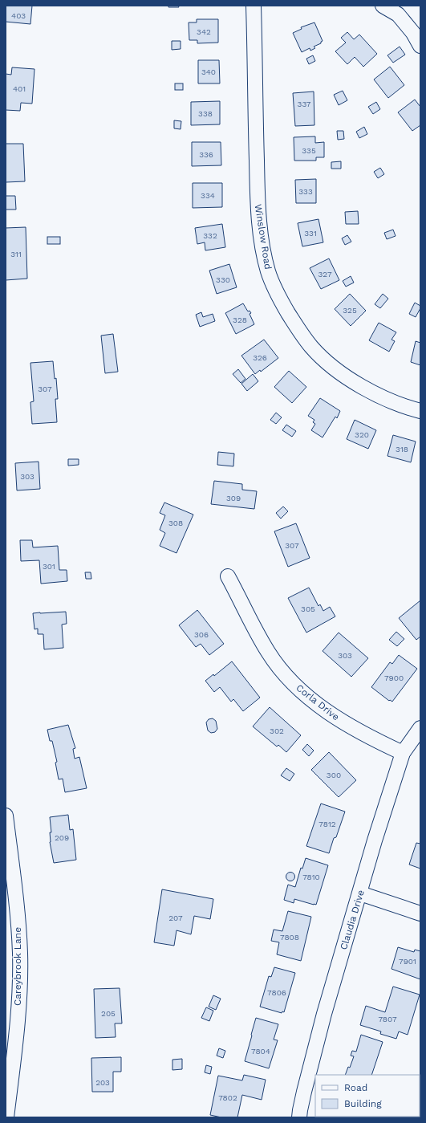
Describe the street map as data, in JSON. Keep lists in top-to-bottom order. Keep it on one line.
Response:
{"streets":{"street":["Winslow Road","Corla Drive","Claudia Drive","Careybrook Lane"]},"crossings":[["Corla Drive","Claudia Drive"]],"house_numbers":["403","342","340","401","337","338","335","336","333","334","331","332","311","327","330","325","328","326","307","320","318","303","309","308","307","301","305","306","303","7900","302","300","7812","209","7810","207","7808","7901","7806","205","7807","7804","203","7802"],"legend":["Road","Building"]}
